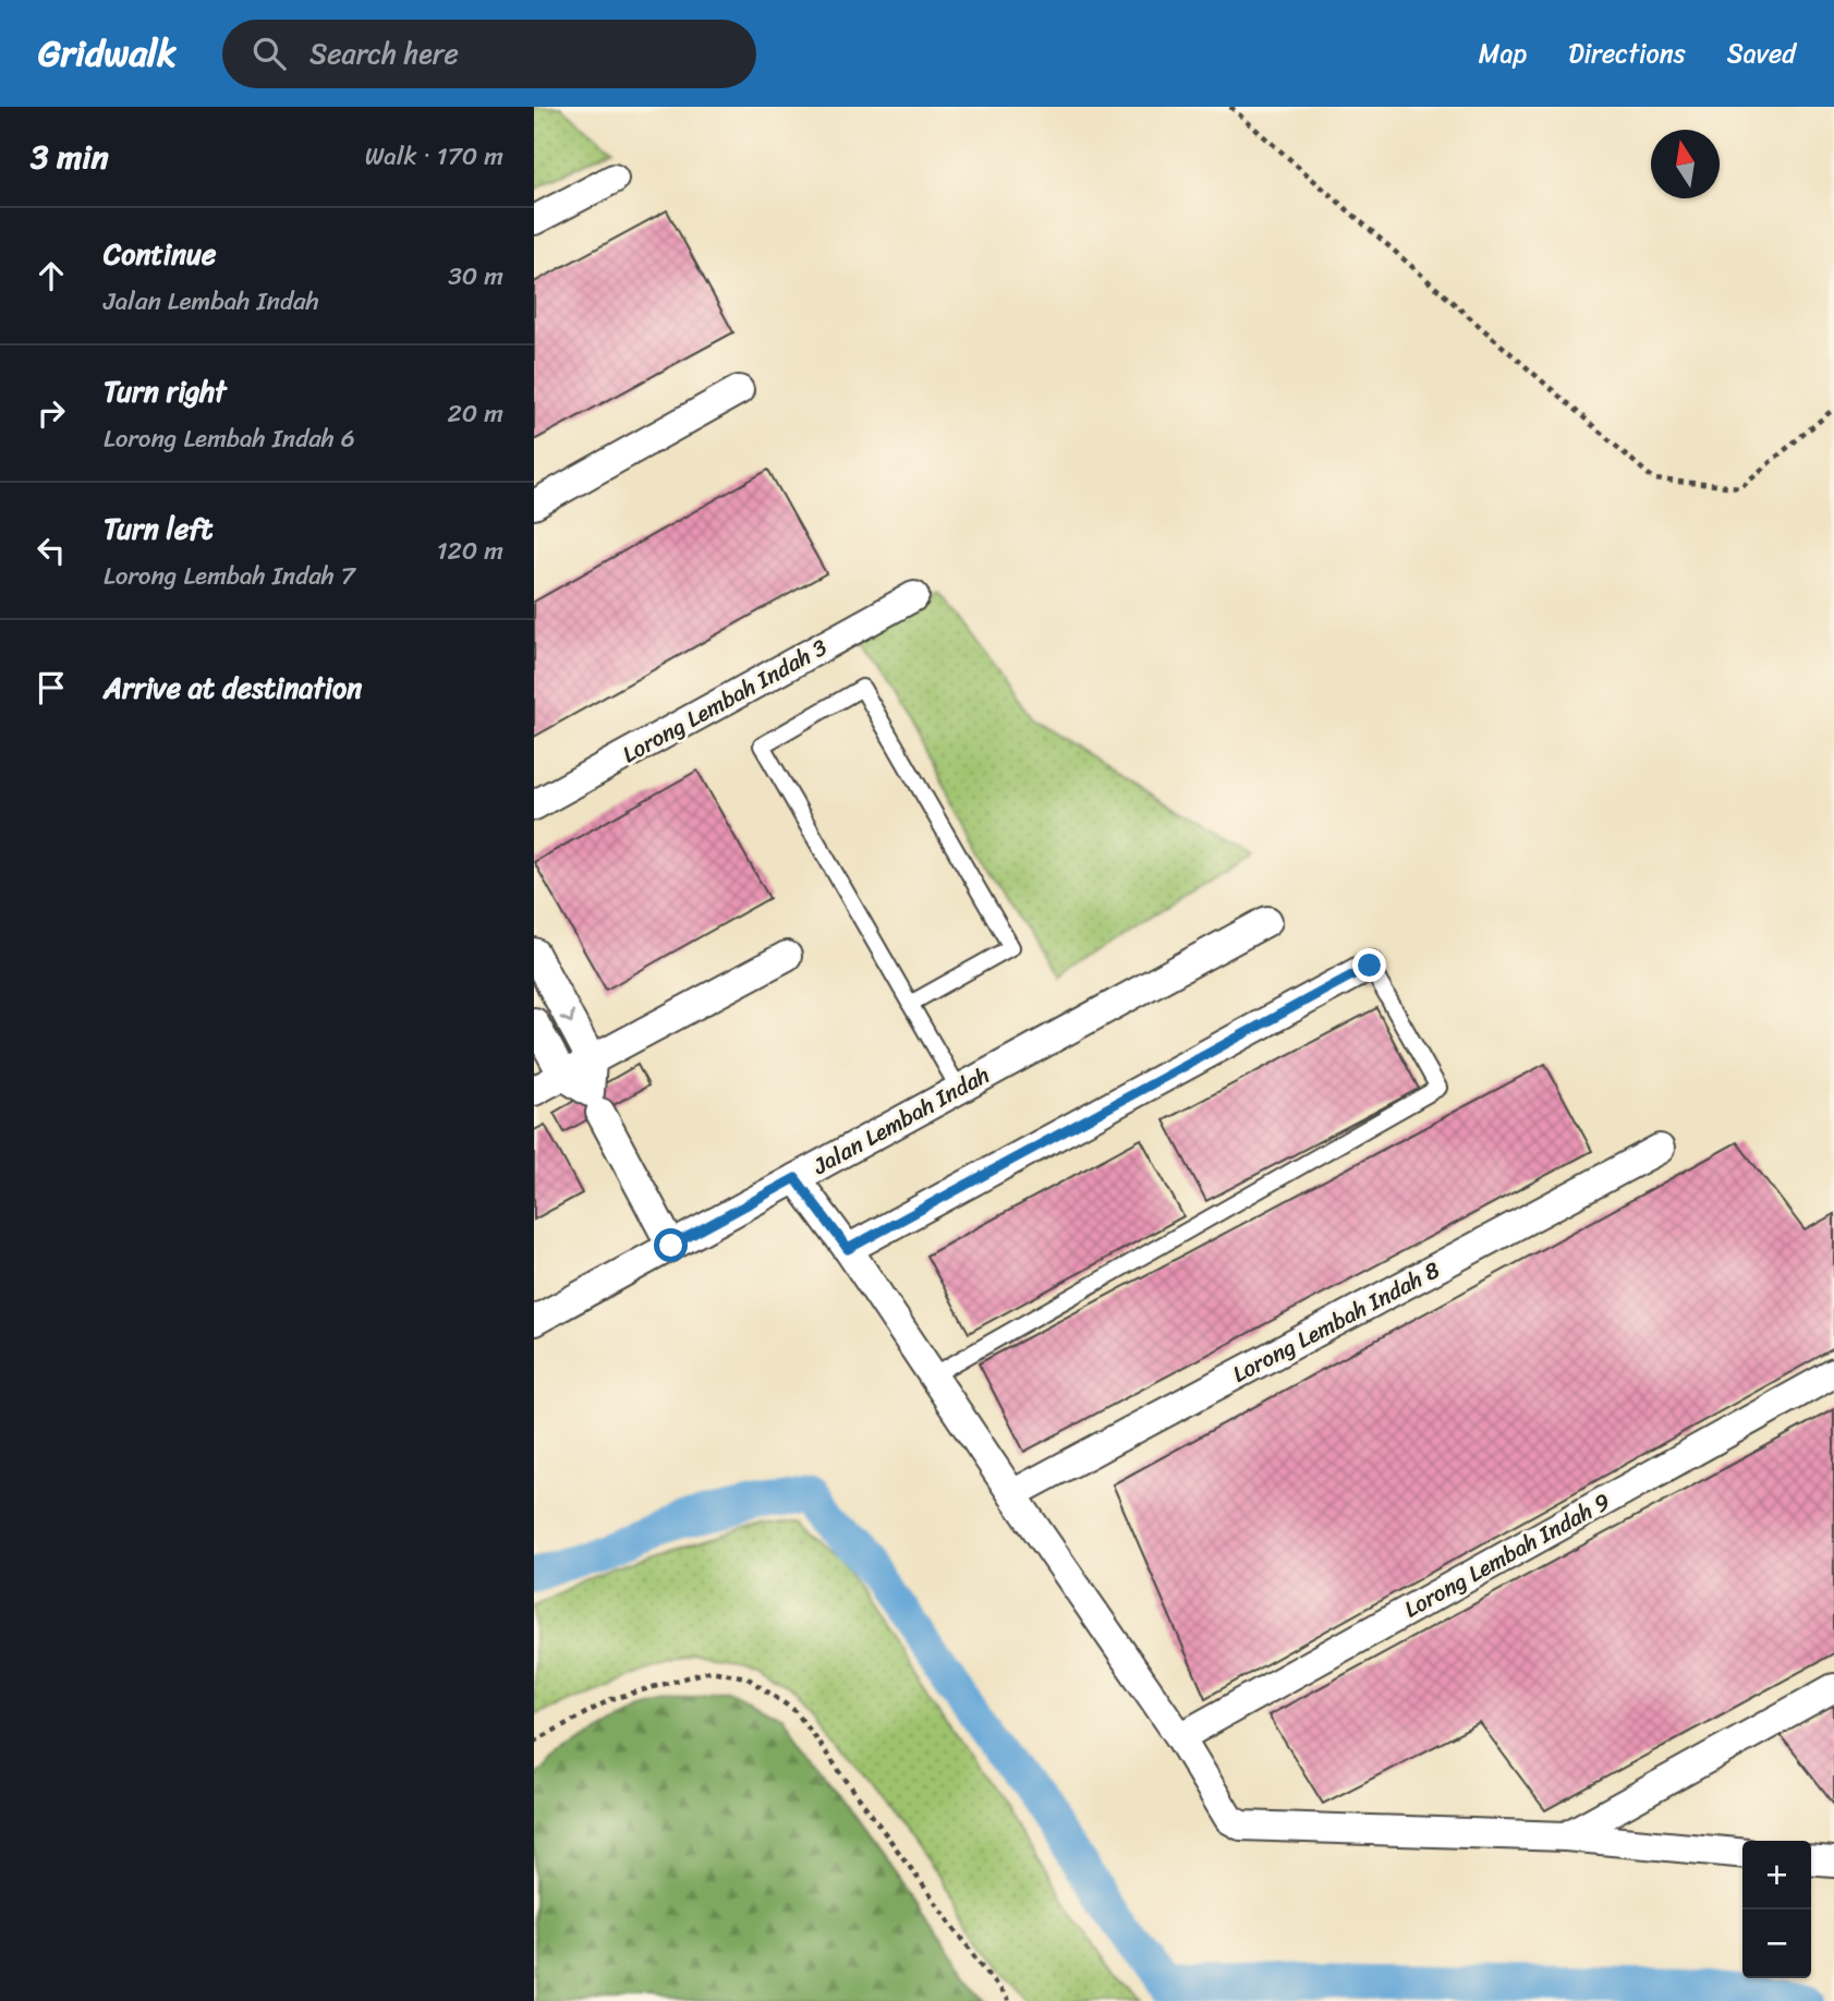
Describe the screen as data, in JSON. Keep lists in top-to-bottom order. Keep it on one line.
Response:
{"streets":{"street":["Lorong Lembah Indah 3","Jalan Lembah Indah","Lorong Lembah Indah 8","Lorong Lembah Indah 9"]},"north":"top","page":{"header":"Gridwalk","search":"Search here","nav":["Map","Directions","Saved"],"heading":["3 min","Walk · 170 m"],"list":[["Continue","Jalan Lembah Indah","30 m"],["Turn right","Lorong Lembah Indah 6","20 m"],["Turn left","Lorong Lembah Indah 7","120 m"],"Arrive at destination"],"map_buttons":["+","−"]}}
